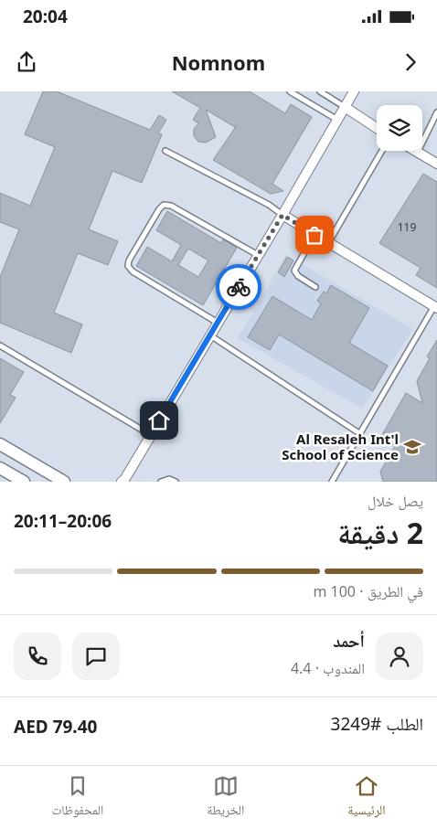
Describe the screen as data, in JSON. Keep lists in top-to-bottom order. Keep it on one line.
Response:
{"places":{"school or university":["Al Resaleh Int'l School of Science"]},"house_numbers":["119"],"page":{"status":"20:04","header":"Nomnom","heading":["2 دقيقة","يصل خلال","20:06–20:11"],"panel":["أحمد","المندوب · 4.4","الطلب #3249","AED 79.40"],"bar":"في الطريق · 100 m","tabs":["الرئيسية","الخريطة","المحفوظات"]}}
